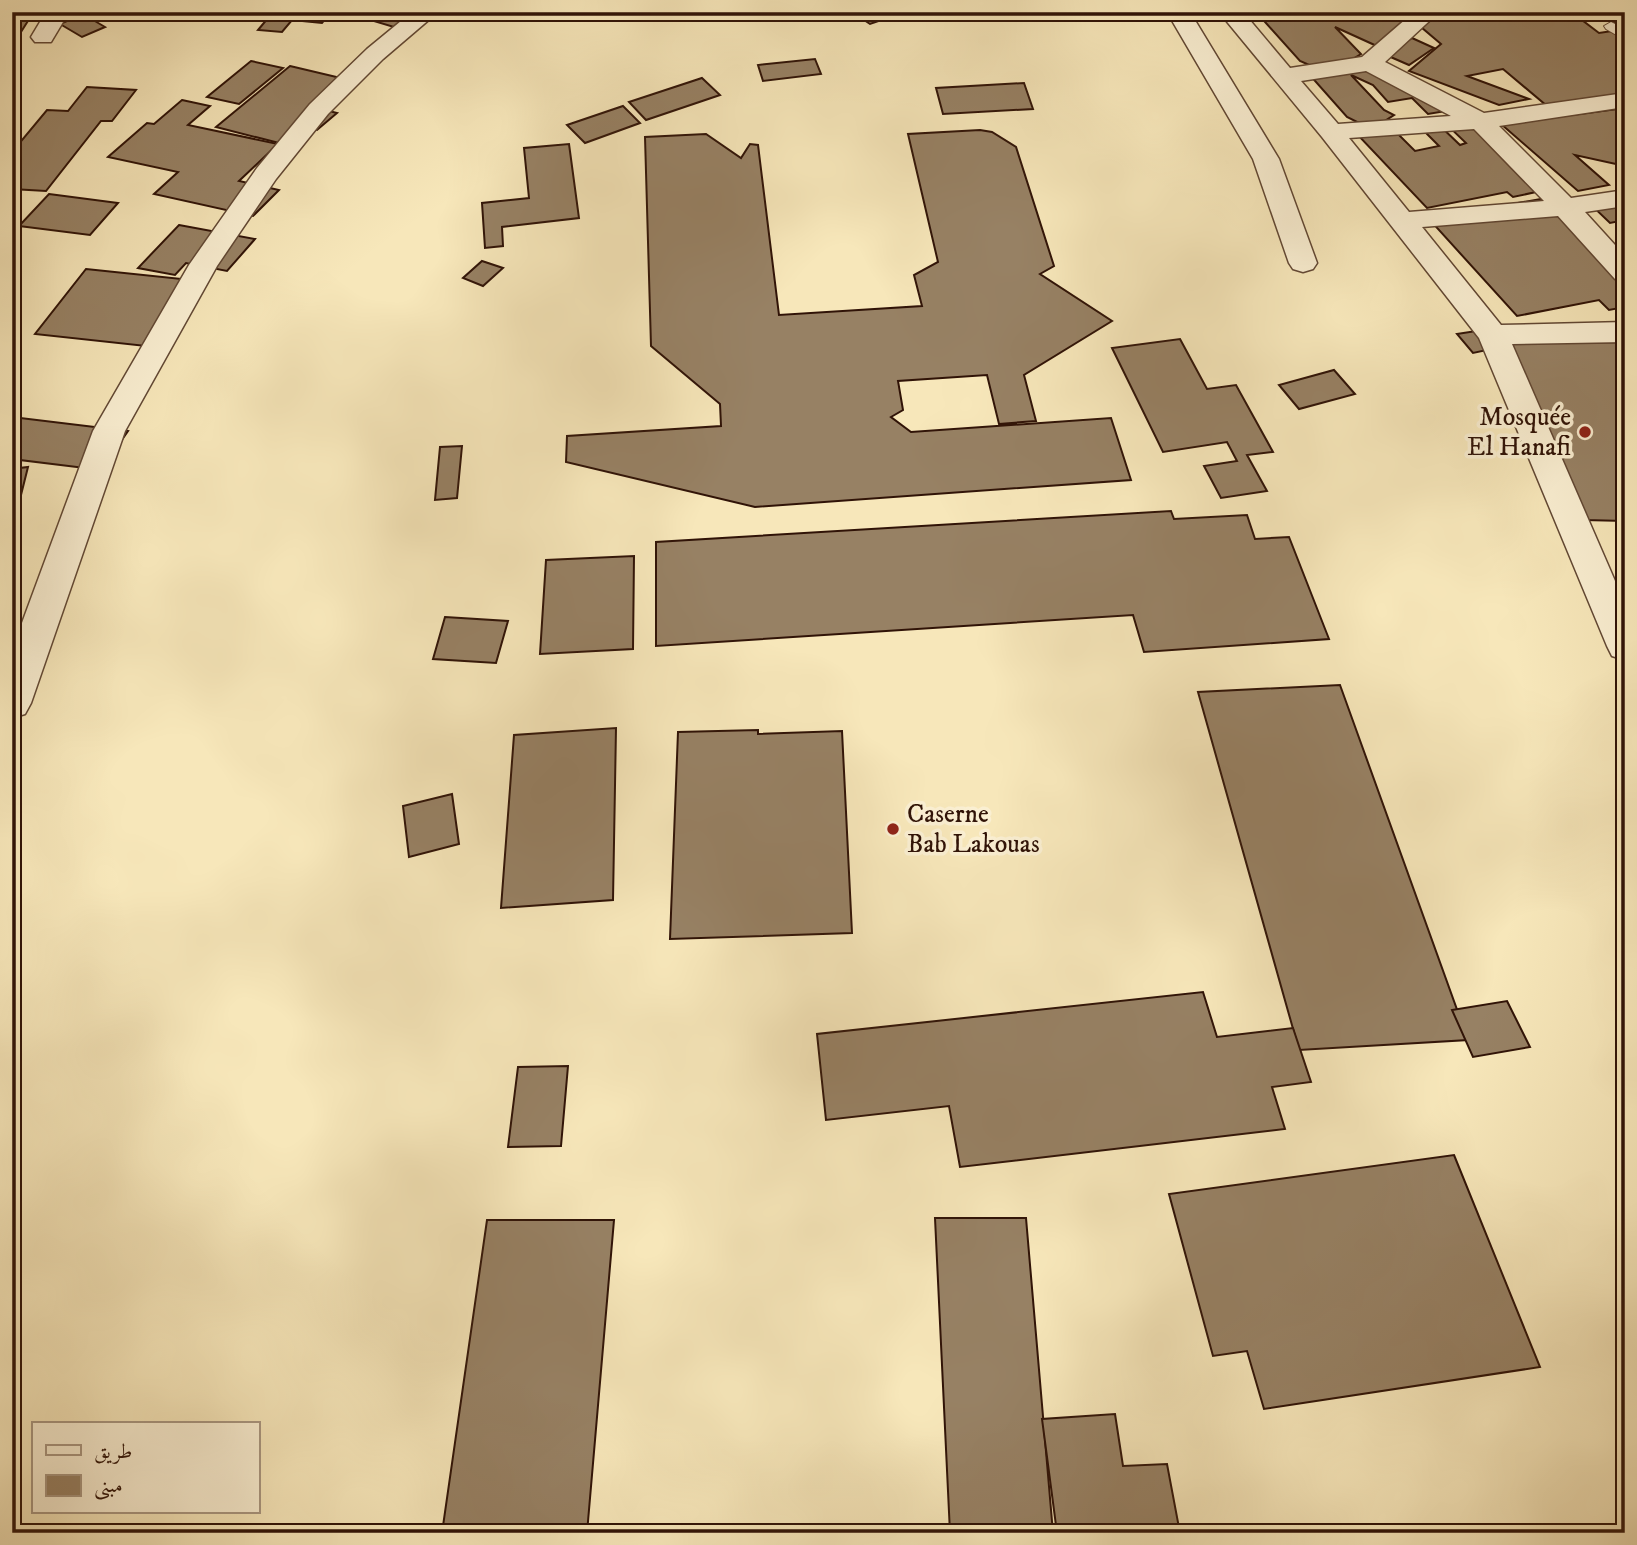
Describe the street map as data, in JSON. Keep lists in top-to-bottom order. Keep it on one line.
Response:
{"places":["Mosquée El Hanafi","Caserne Bab Lakouas"],"legend":["طريق","مبنى"]}
